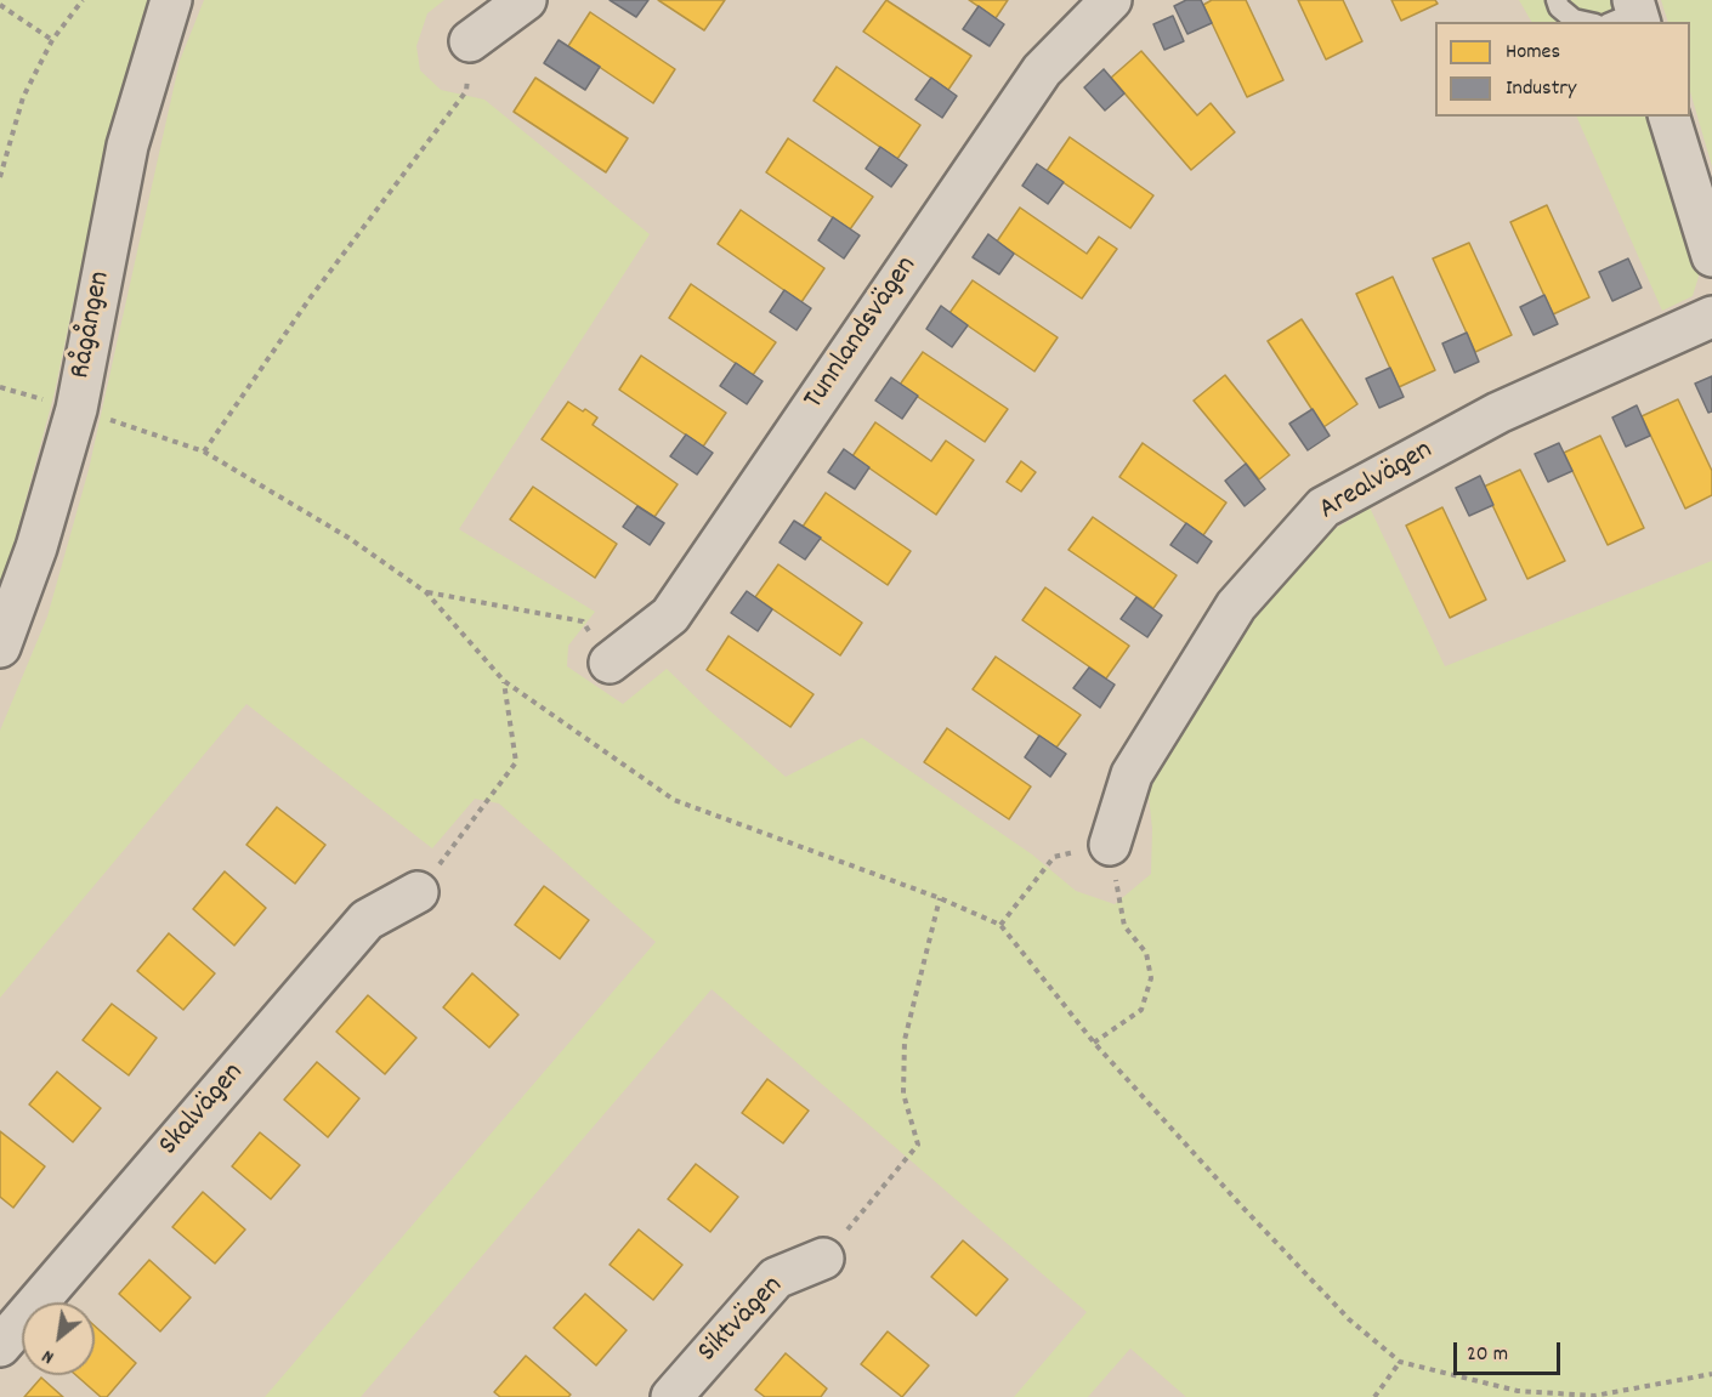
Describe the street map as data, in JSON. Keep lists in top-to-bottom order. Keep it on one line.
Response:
{"streets":{"street":["Rågången","Tunnlandsvägen","Arealvägen","Skalvägen","Siktvägen"]},"legend":["Homes","Industry"],"scale_bar":"20 m","north":"bottom left"}
